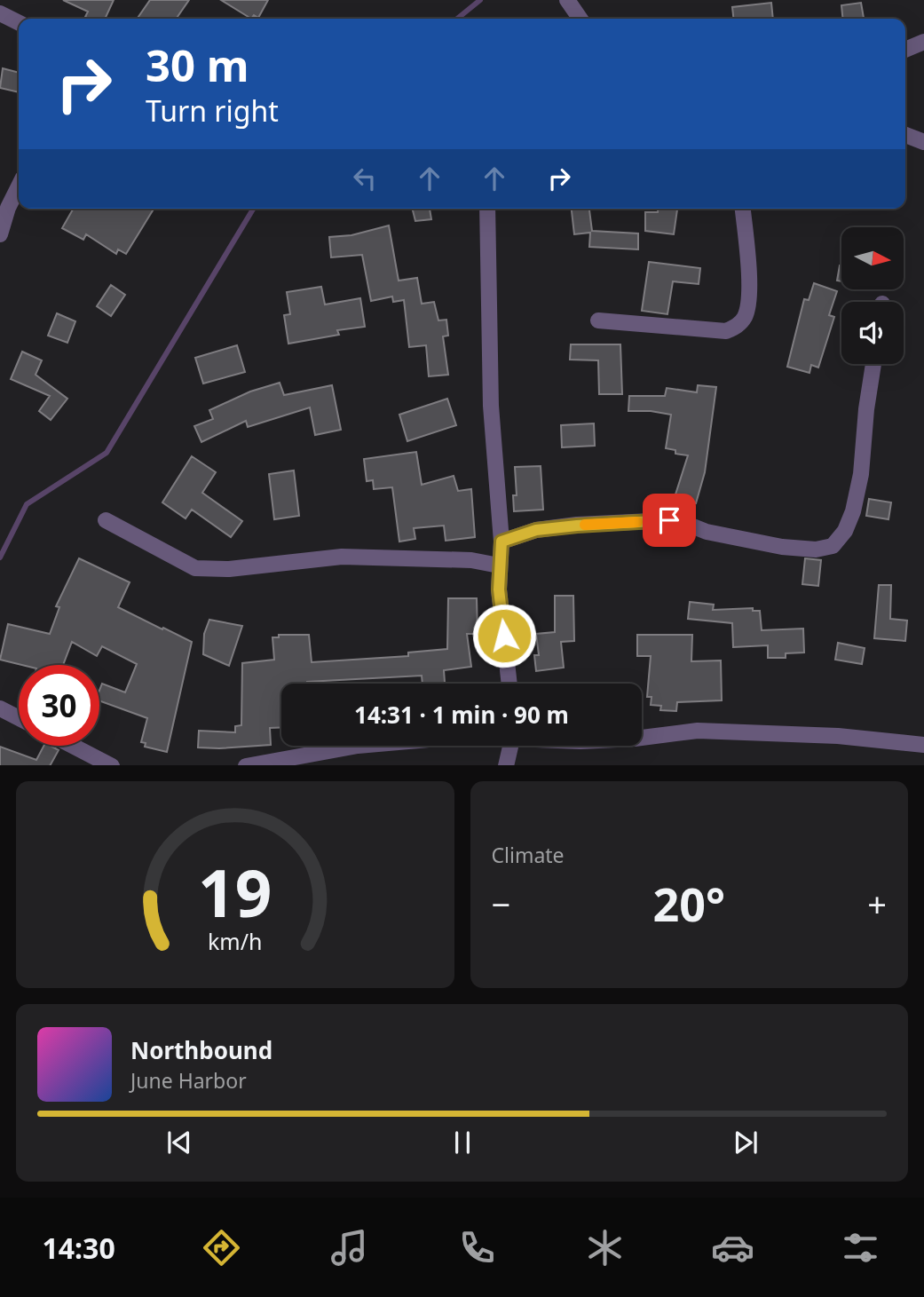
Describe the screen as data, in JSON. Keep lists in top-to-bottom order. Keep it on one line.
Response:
{"north":"right","page":{"turn":["30 m","Turn right"],"limit":"30","trip":"14:31 · 1 min · 90 m","tile":"Climate","heat":["−","20°","+"],"song":["Northbound","June Harbor"],"tabs":"14:30","gauge":["19","km/h"]}}
